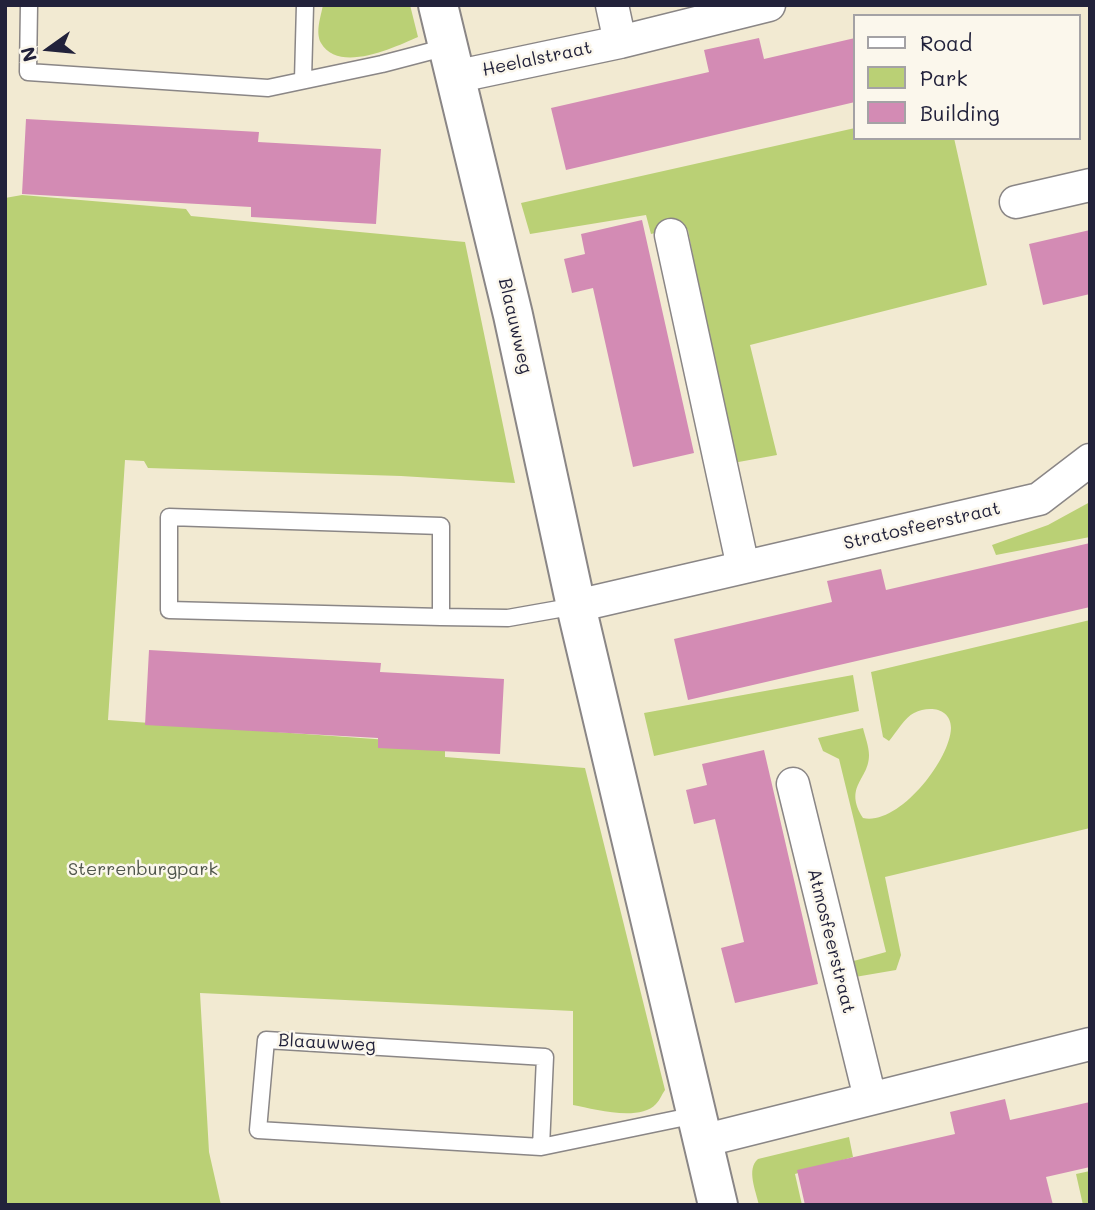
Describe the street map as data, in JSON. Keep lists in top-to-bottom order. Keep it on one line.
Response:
{"streets":{"street":["Heelalstraat","Blaauwweg","Stratosfeerstraat","Atmosfeerstraat"]},"crossings":[["Heelalstraat","Blaauwweg"],["Blaauwweg","Stratosfeerstraat"]],"parks":["Sterrenburgpark"],"legend":["Road","Park","Building"],"north":"left"}
